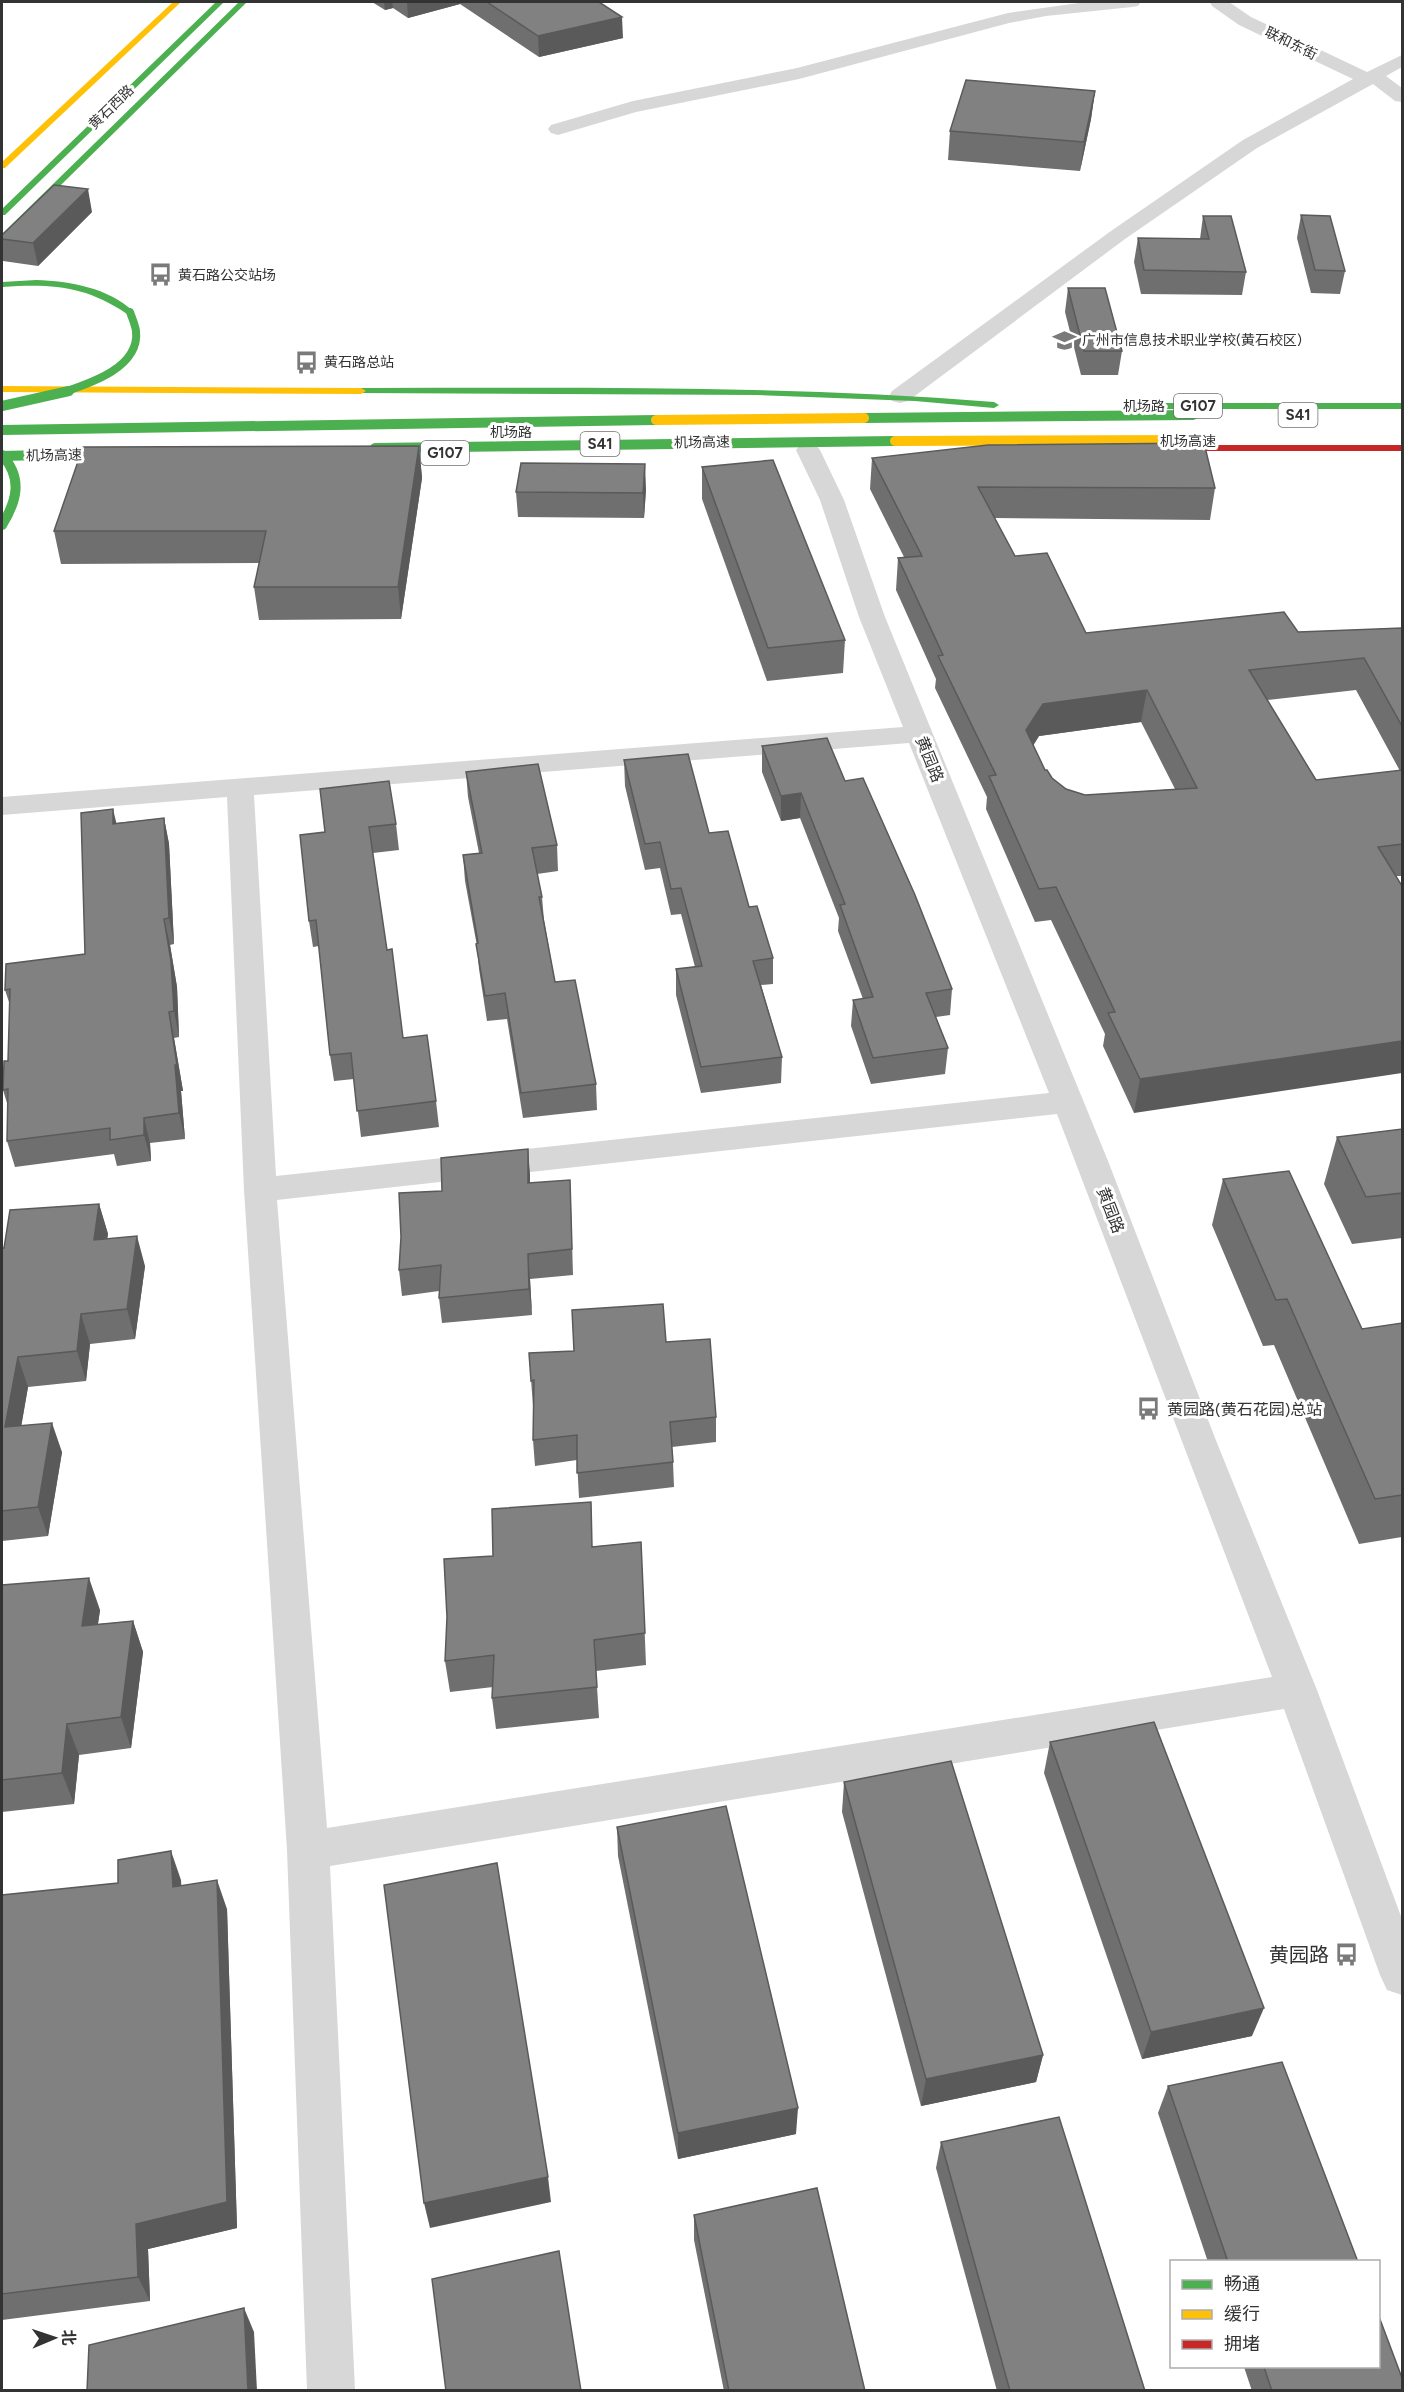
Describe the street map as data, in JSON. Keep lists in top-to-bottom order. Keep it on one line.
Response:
{"streets":{"main road":["黄石西路","机场路","G107","S41","机场高速"],"street":["联和东街","黄园路"]},"crossings":[["机场路","机场高速"],["机场路","黄园路"]],"places":{"bus stop":["黄石路公交站场","黄石路总站","黄园路(黄石花园)总站","黄园路"],"school or university":["广州市信息技术职业学校(黄石校区)"]},"legend":["畅通","缓行","拥堵"],"north":"right"}
